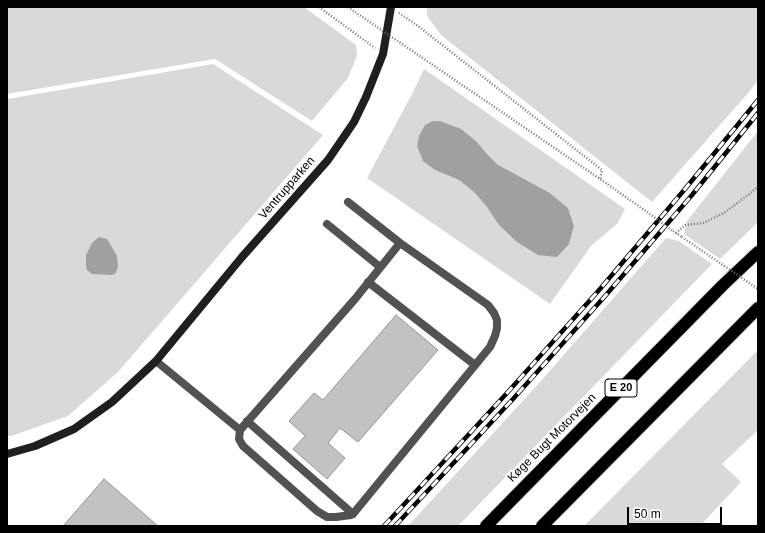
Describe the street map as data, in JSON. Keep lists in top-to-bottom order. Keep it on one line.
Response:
{"streets":{"highway":["E 20","Køge Bugt Motorvejen"],"street":["Ventrupparken"]},"scale_bar":"50 m"}
